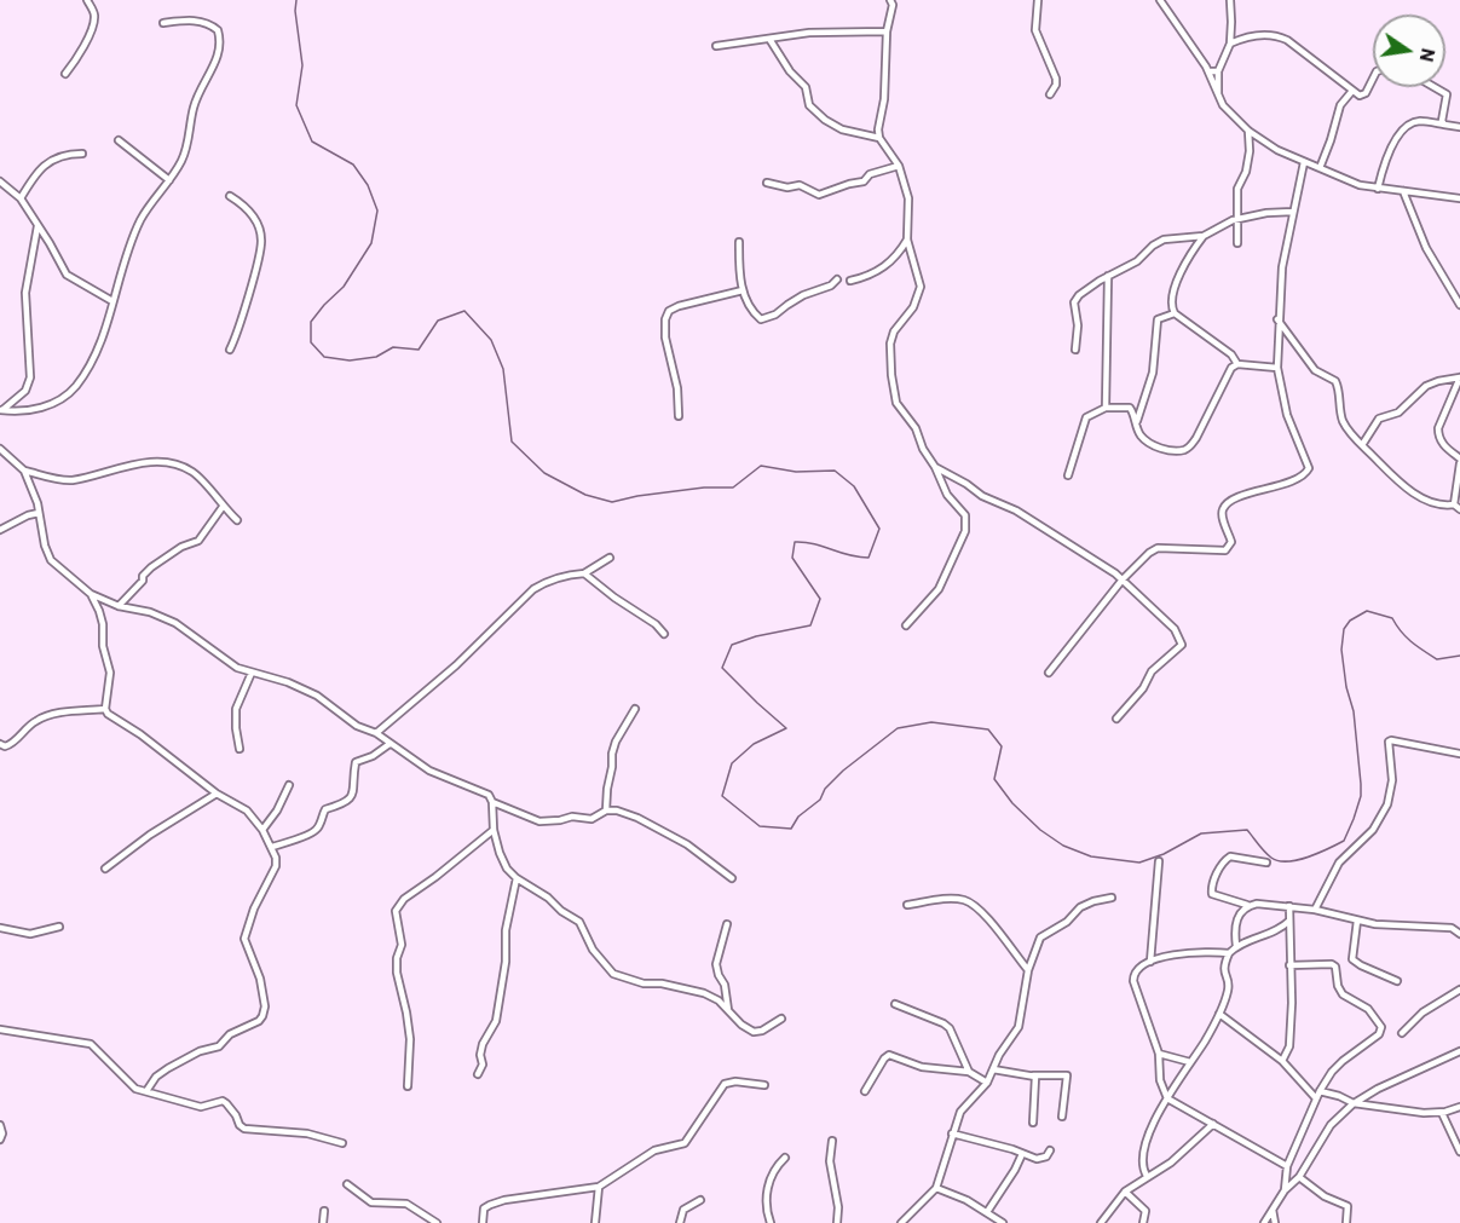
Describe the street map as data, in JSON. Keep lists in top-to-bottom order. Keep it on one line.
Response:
{"north":"right"}
